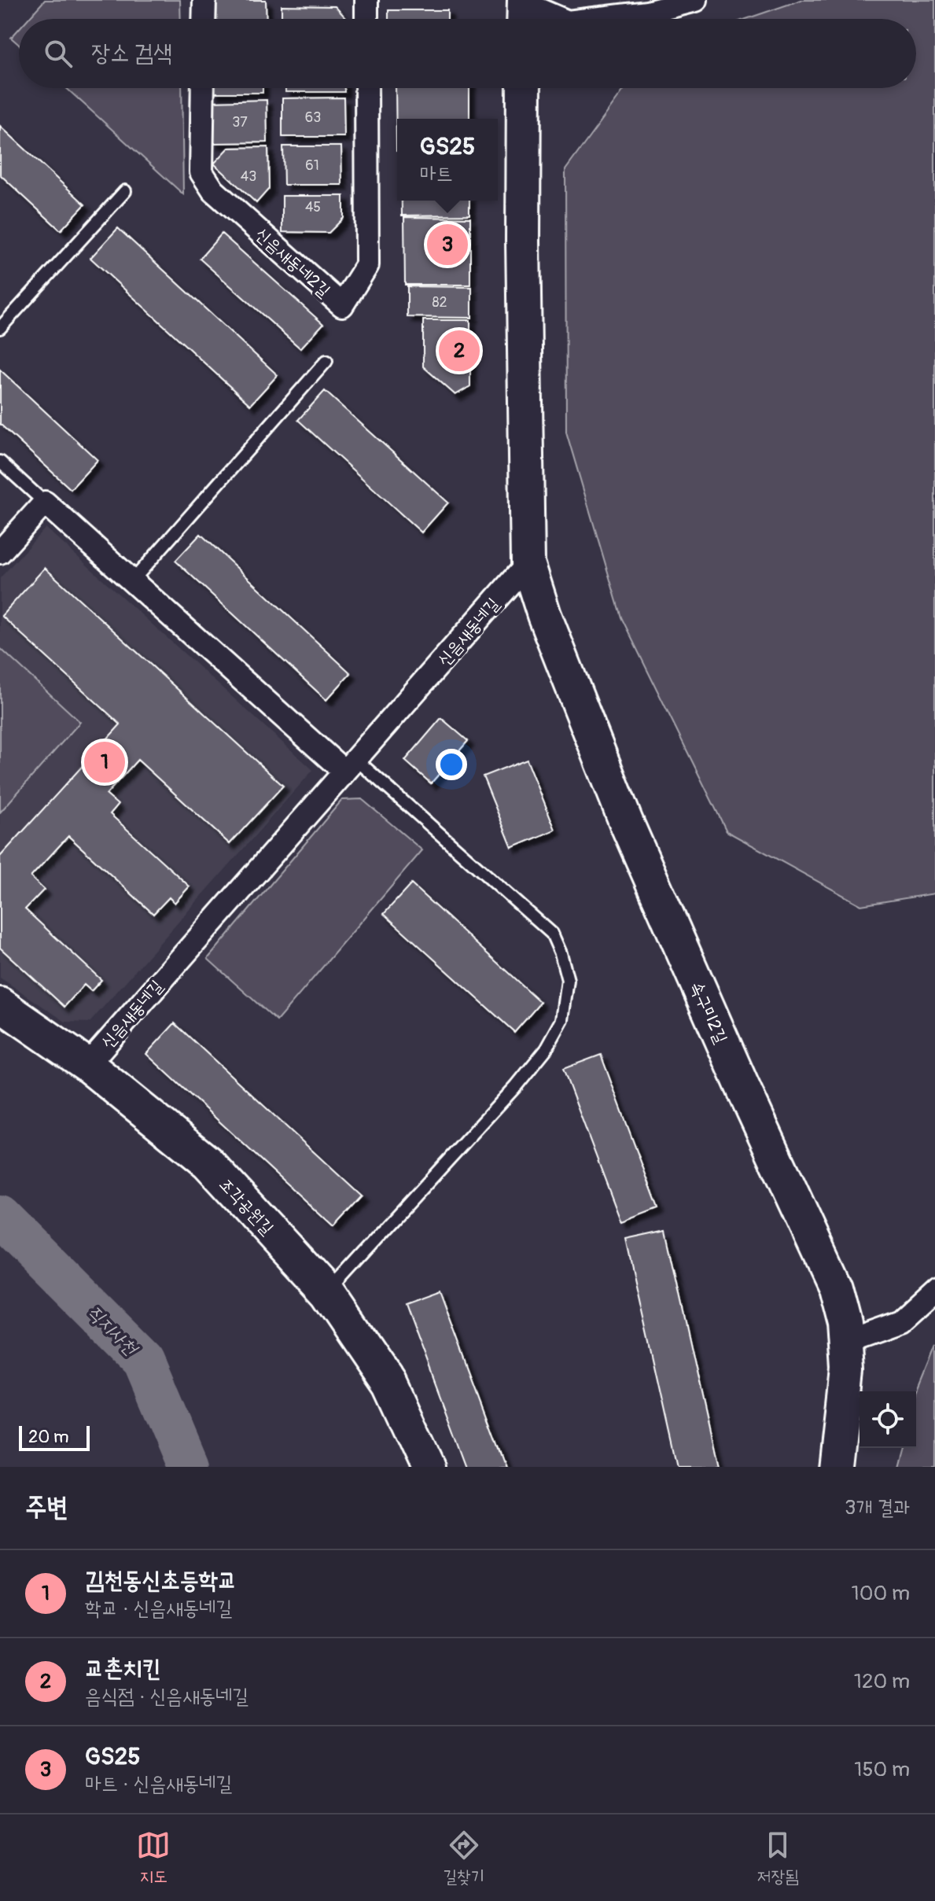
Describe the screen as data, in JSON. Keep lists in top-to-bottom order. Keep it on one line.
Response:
{"streets":{"street":["신음새동네2길","신음새동네길","속구미2길","조각공원길"]},"crossings":[["신음새동네길","속구미2길"],["신음새동네길","조각공원길"]],"water":["직지사천"],"house_numbers":["63","37","61","43","45","82"],"scale_bar":"20 m","page":{"search":"장소 검색","popup":["GS25","마트"],"pins":["3","2","1"],"scale":"20 m","heading":["주변","3개 결과"],"list":[{"mark":"1","name":"김천동신초등학교","note":"학교 · 신음새동네길","value":"100 m"},{"mark":"2","name":"교촌치킨","note":"음식점 · 신음새동네길","value":"120 m"},{"mark":"3","name":"GS25","note":"마트 · 신음새동네길","value":"150 m"}],"nav":["지도","길찾기","저장됨"]}}
